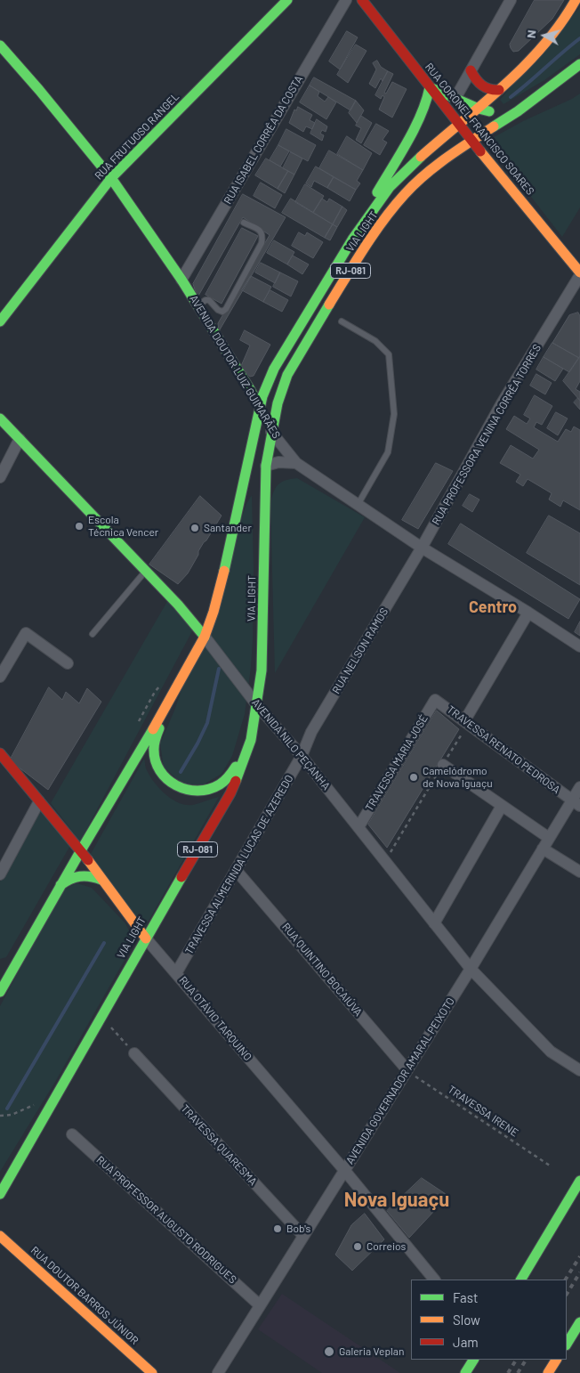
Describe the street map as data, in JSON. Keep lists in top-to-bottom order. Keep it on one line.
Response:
{"streets":{"main road":["RUA CORONEL FRANCISCO SOARES","RUA FRUTUOSO RANGEL","VIA LIGHT","RJ-081","AVENIDA DOUTOR LUIZ GUIMARÃES","AVENIDA NILO PEÇANHA","RUA OTÁVIO TARQUINO","RUA DOUTOR BARROS JÚNIOR"],"street":["RUA ISABEL CORRÊA DA COSTA","RUA PROFESSORA VENINA CORRÊA TORRES","RUA NELSON RAMOS","TRAVESSA RENATO PEDROSA","TRAVESSA MARIA JOSÉ","TRAVESSA ALMERINDA LUCAS DE AZEREDO","RUA QUINTINO BOCAIÚVA","AVENIDA GOVERNADOR AMARAL PEIXOTO","TRAVESSA QUARESMA","RUA PROFESSOR AUGUSTO RODRIGUES"],"path":["TRAVESSA IRENE"]},"crossings":[["RUA CORONEL FRANCISCO SOARES","VIA LIGHT"],["RUA CORONEL FRANCISCO SOARES","RUA PROFESSORA VENINA CORRÊA TORRES"],["RUA FRUTUOSO RANGEL","AVENIDA DOUTOR LUIZ GUIMARÃES"],["RUA ISABEL CORRÊA DA COSTA","AVENIDA DOUTOR LUIZ GUIMARÃES"],["VIA LIGHT","AVENIDA DOUTOR LUIZ GUIMARÃES"],["VIA LIGHT","AVENIDA NILO PEÇANHA"],["VIA LIGHT","RUA OTÁVIO TARQUINO"],["AVENIDA DOUTOR LUIZ GUIMARÃES","RUA PROFESSORA VENINA CORRÊA TORRES"],["AVENIDA DOUTOR LUIZ GUIMARÃES","RUA NELSON RAMOS"],["RUA PROFESSORA VENINA CORRÊA TORRES","RUA NELSON RAMOS"],["RUA NELSON RAMOS","AVENIDA NILO PEÇANHA"],["RUA NELSON RAMOS","TRAVESSA ALMERINDA LUCAS DE AZEREDO"],["AVENIDA NILO PEÇANHA","TRAVESSA MARIA JOSÉ"],["AVENIDA NILO PEÇANHA","TRAVESSA ALMERINDA LUCAS DE AZEREDO"],["AVENIDA NILO PEÇANHA","AVENIDA GOVERNADOR AMARAL PEIXOTO"],["TRAVESSA RENATO PEDROSA","TRAVESSA MARIA JOSÉ"],["TRAVESSA RENATO PEDROSA","AVENIDA GOVERNADOR AMARAL PEIXOTO"],["TRAVESSA ALMERINDA LUCAS DE AZEREDO","RUA QUINTINO BOCAIÚVA"],["TRAVESSA ALMERINDA LUCAS DE AZEREDO","RUA OTÁVIO TARQUINO"],["RUA QUINTINO BOCAIÚVA","AVENIDA GOVERNADOR AMARAL PEIXOTO"],["RUA QUINTINO BOCAIÚVA","TRAVESSA IRENE"],["RUA OTÁVIO TARQUINO","AVENIDA GOVERNADOR AMARAL PEIXOTO"],["AVENIDA GOVERNADOR AMARAL PEIXOTO","TRAVESSA IRENE"],["AVENIDA GOVERNADOR AMARAL PEIXOTO","TRAVESSA QUARESMA"],["AVENIDA GOVERNADOR AMARAL PEIXOTO","RUA PROFESSOR AUGUSTO RODRIGUES"]],"districts":["Centro","Nova Iguaçu"],"places":["Escola Técnica Vencer","Santander","Camelódromo de Nova Iguaçu","Bob's","Correios","Galeria Veplan"],"legend":["Fast","Slow","Jam"],"north":"left"}
